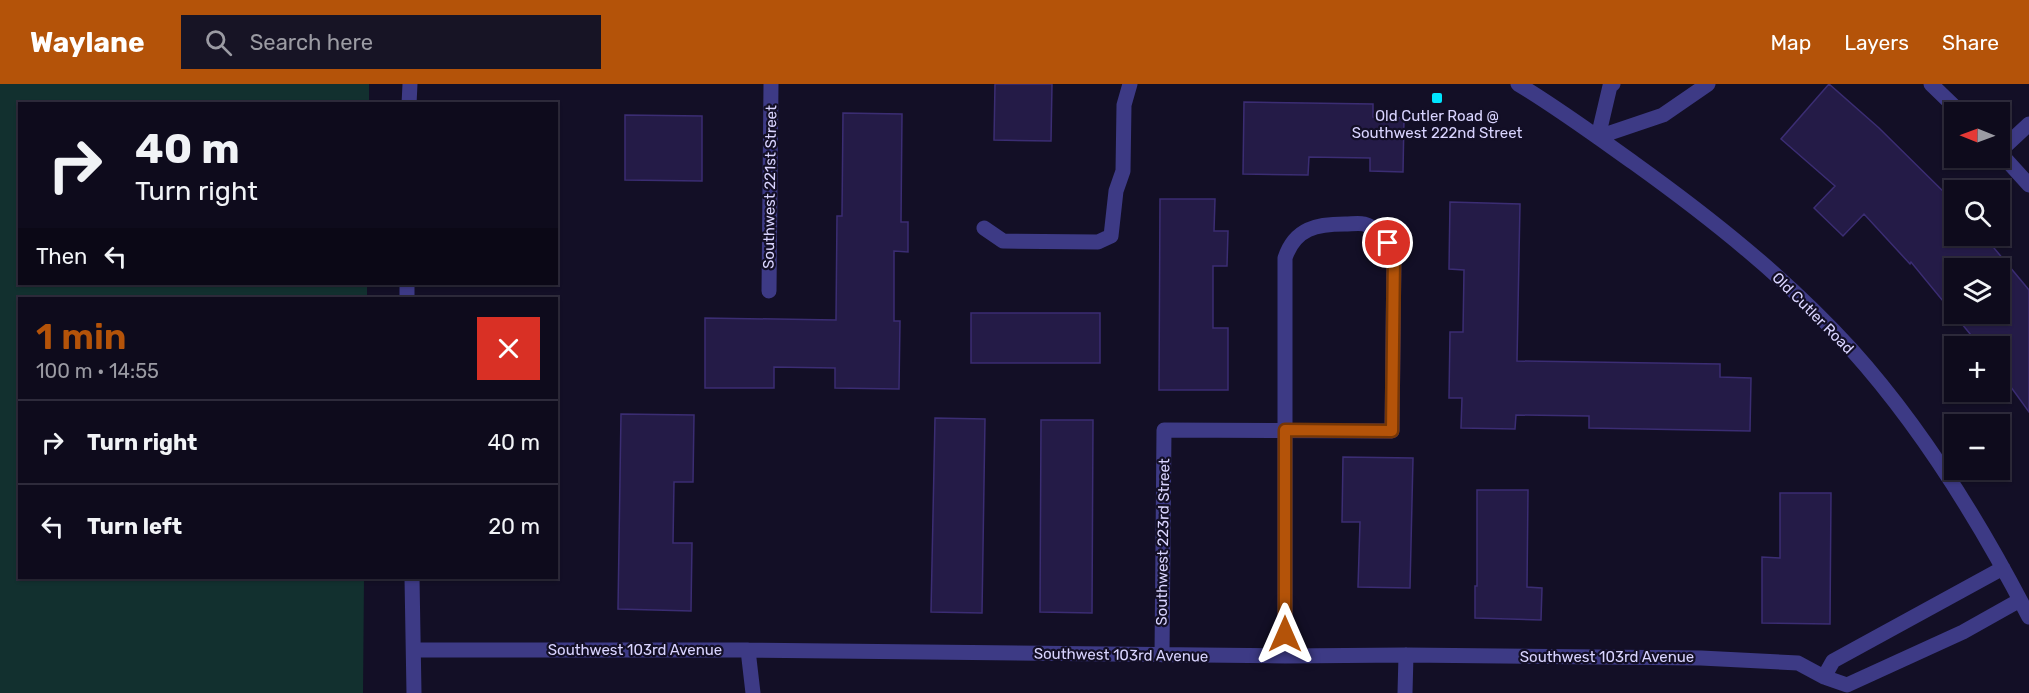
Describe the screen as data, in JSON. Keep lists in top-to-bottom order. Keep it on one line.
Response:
{"streets":{"street":["Southwest 221st Street","Old Cutler Road","Southwest 223rd Street","Southwest 103rd Avenue"]},"crossings":[["Old Cutler Road","Southwest 103rd Avenue"],["Southwest 223rd Street","Southwest 103rd Avenue"]],"places":{"transit":["Old Cutler Road @ Southwest 222nd Street"]},"north":"left","page":{"header":"Waylane","search":"Search here","nav":["Map","Layers","Share"],"map_buttons":["+","−"],"turn":["40 m","Turn right"],"then":"Then","heading":["1 min","100 m · 14:55"],"list":[{"name":"Turn right","value":"40 m"},{"name":"Turn left","value":"20 m"}]}}
